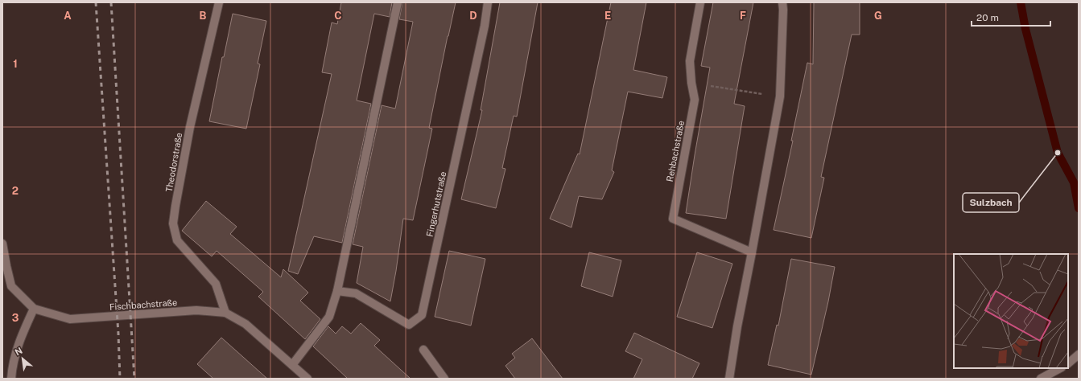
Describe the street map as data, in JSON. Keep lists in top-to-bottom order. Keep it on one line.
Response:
{"streets":{"street":["Rehbachstraße","Theodorstraße","Fingerhutstraße","Fischbachstraße"]},"crossings":[["Theodorstraße","Fischbachstraße"]],"places":["Sulzbach"],"scale_bar":"20 m","north":"top left","grid":{"columns":["A","B","C","D","E","F","G"],"rows":["1","2","3"]}}
